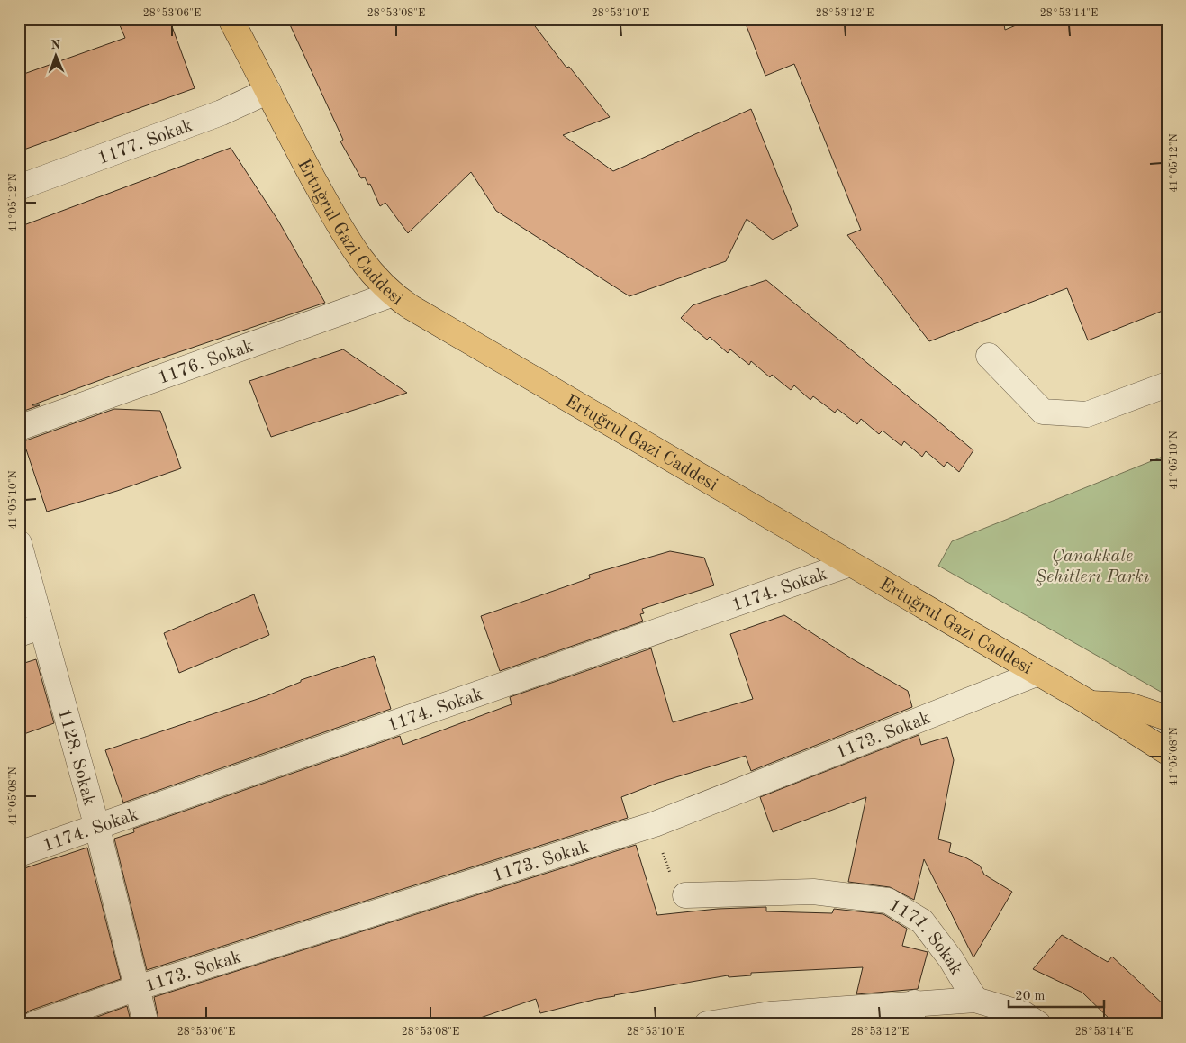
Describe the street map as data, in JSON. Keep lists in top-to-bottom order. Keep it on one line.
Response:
{"streets":{"main road":["Ertuğrul Gazi Caddesi"],"street":["1177. Sokak","1176. Sokak","1174. Sokak","1173. Sokak","1128. Sokak","1171. Sokak"]},"crossings":[["1177. Sokak","Ertuğrul Gazi Caddesi"],["Ertuğrul Gazi Caddesi","1176. Sokak"],["Ertuğrul Gazi Caddesi","1174. Sokak"],["Ertuğrul Gazi Caddesi","1173. Sokak"],["1174. Sokak","1128. Sokak"],["1173. Sokak","1128. Sokak"]],"parks":["Çanakkale Şehitleri Parkı"],"scale_bar":"20 m","north":"top","coordinates":["28°53'06\"E","28°53'08\"E","28°53'10\"E","28°53'12\"E","28°53'14\"E","41°05'12\"N","41°05'10\"N","41°05'08\"N"]}
